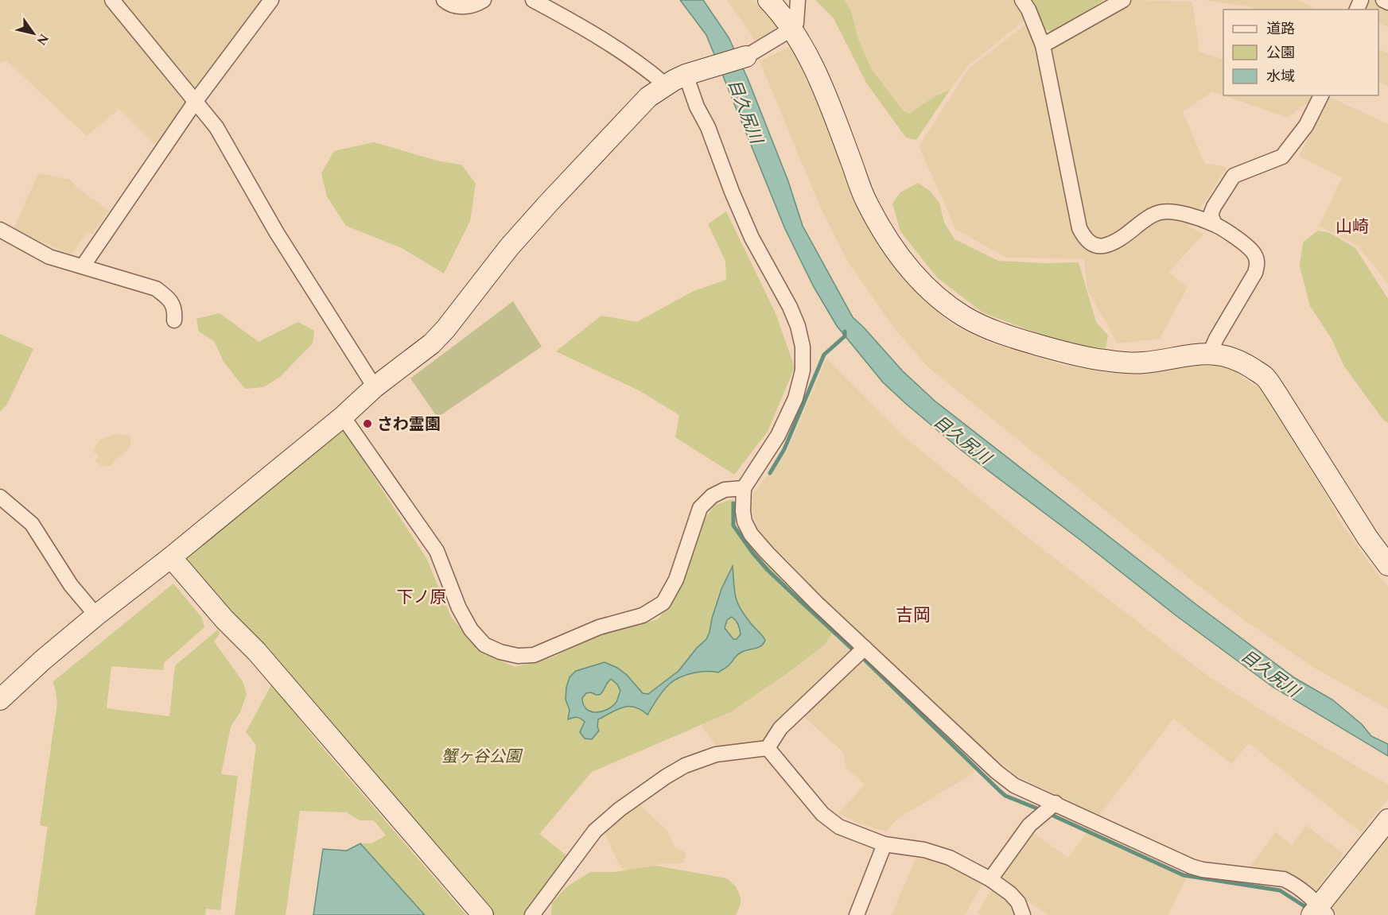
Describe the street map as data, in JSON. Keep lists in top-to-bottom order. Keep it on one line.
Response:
{"districts":["山崎","下ノ原","吉岡"],"water":["目久尻川"],"parks":["蟹ヶ谷公園"],"places":["さわ霊園"],"legend":["道路","公園","水域"],"north":"bottom right"}
